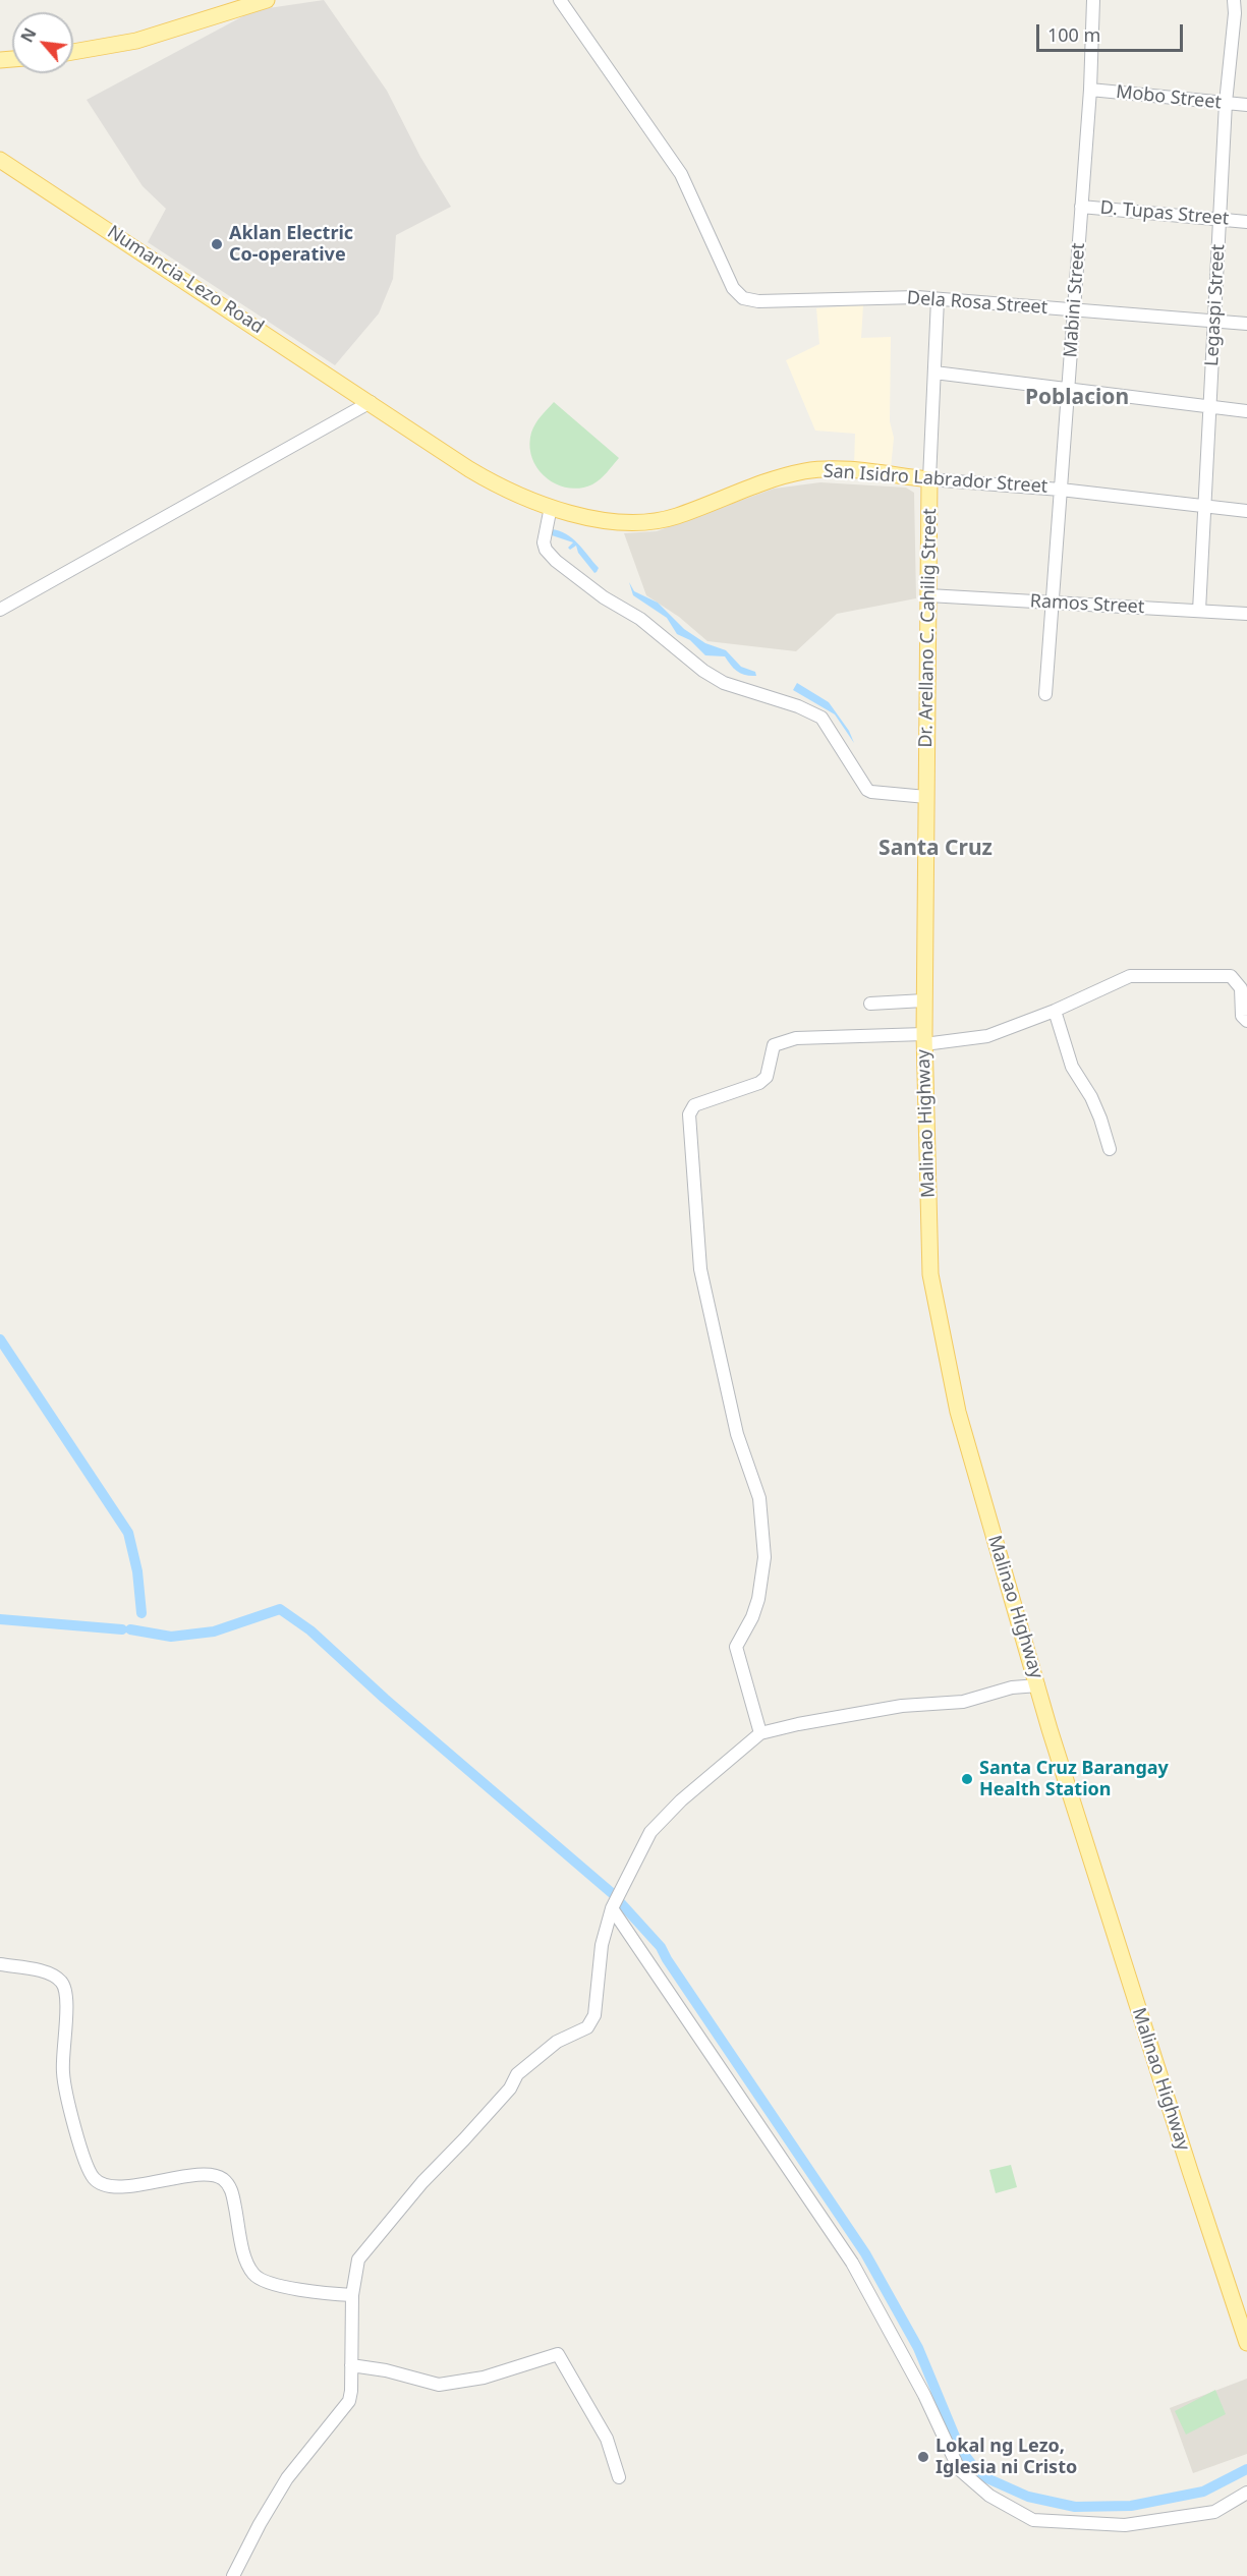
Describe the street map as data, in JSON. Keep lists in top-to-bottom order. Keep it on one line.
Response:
{"streets":{"main road":["Numancia-Lezo Road","San Isidro Labrador Street","Dr. Arellano C. Cahilig Street","Malinao Highway"],"street":["Mobo Street","D. Tupas Street","Mabini Street","Dela Rosa Street","Legaspi Street","Ramos Street"]},"crossings":[["Mobo Street","Mabini Street"],["Mobo Street","Legaspi Street"],["D. Tupas Street","Mabini Street"],["D. Tupas Street","Legaspi Street"],["Numancia-Lezo Road","San Isidro Labrador Street"],["Mabini Street","Dela Rosa Street"],["Mabini Street","San Isidro Labrador Street"],["Mabini Street","Ramos Street"],["Dela Rosa Street","Legaspi Street"],["Dela Rosa Street","Dr. Arellano C. Cahilig Street"],["Legaspi Street","San Isidro Labrador Street"],["Legaspi Street","Ramos Street"],["San Isidro Labrador Street","Dr. Arellano C. Cahilig Street"],["Ramos Street","Dr. Arellano C. Cahilig Street"],["Dr. Arellano C. Cahilig Street","Malinao Highway"]],"districts":["Poblacion","Santa Cruz"],"places":["Aklan Electric Co-operative","Santa Cruz Barangay Health Station","Lokal ng Lezo, Iglesia ni Cristo"],"scale_bar":"100 m","north":"top left"}
